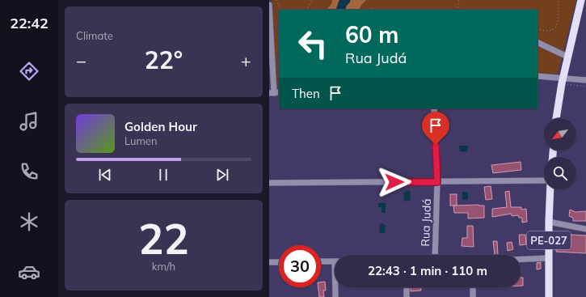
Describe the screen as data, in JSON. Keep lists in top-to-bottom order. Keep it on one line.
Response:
{"streets":{"main road":["PE-027"],"street":["Rua Judá"]},"north":"bottom left","page":{"tabs":"22:42","tile":["Climate",["22","km/h"]],"turn":["60 m","Rua Judá"],"heat":["−","22°","+"],"then":"Then","song":["Golden Hour","Lumen"],"limit":"30","trip":"22:43 · 1 min · 110 m"}}
